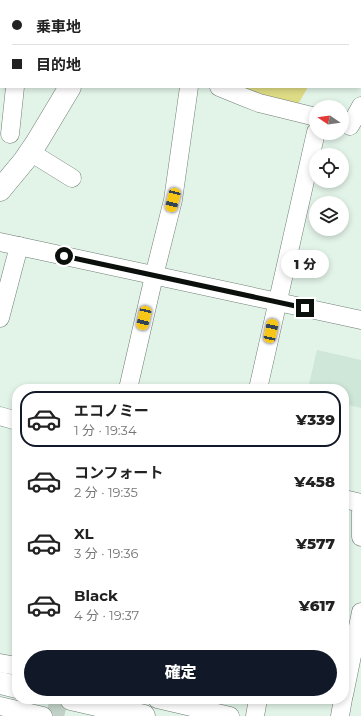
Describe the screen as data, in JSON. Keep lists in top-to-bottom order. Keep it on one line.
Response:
{"north":"left","page":{"banner":["乗車地","目的地"],"bubble":"1 分","list":[{"name":"エコノミー","note":"1 分 · 19:34","value":"¥339"},{"name":"コンフォート","note":"2 分 · 19:35","value":"¥458"},{"name":"XL","note":"3 分 · 19:36","value":"¥577"},{"name":"Black","note":"4 分 · 19:37","value":"¥617"}],"buttons":"確定"}}
